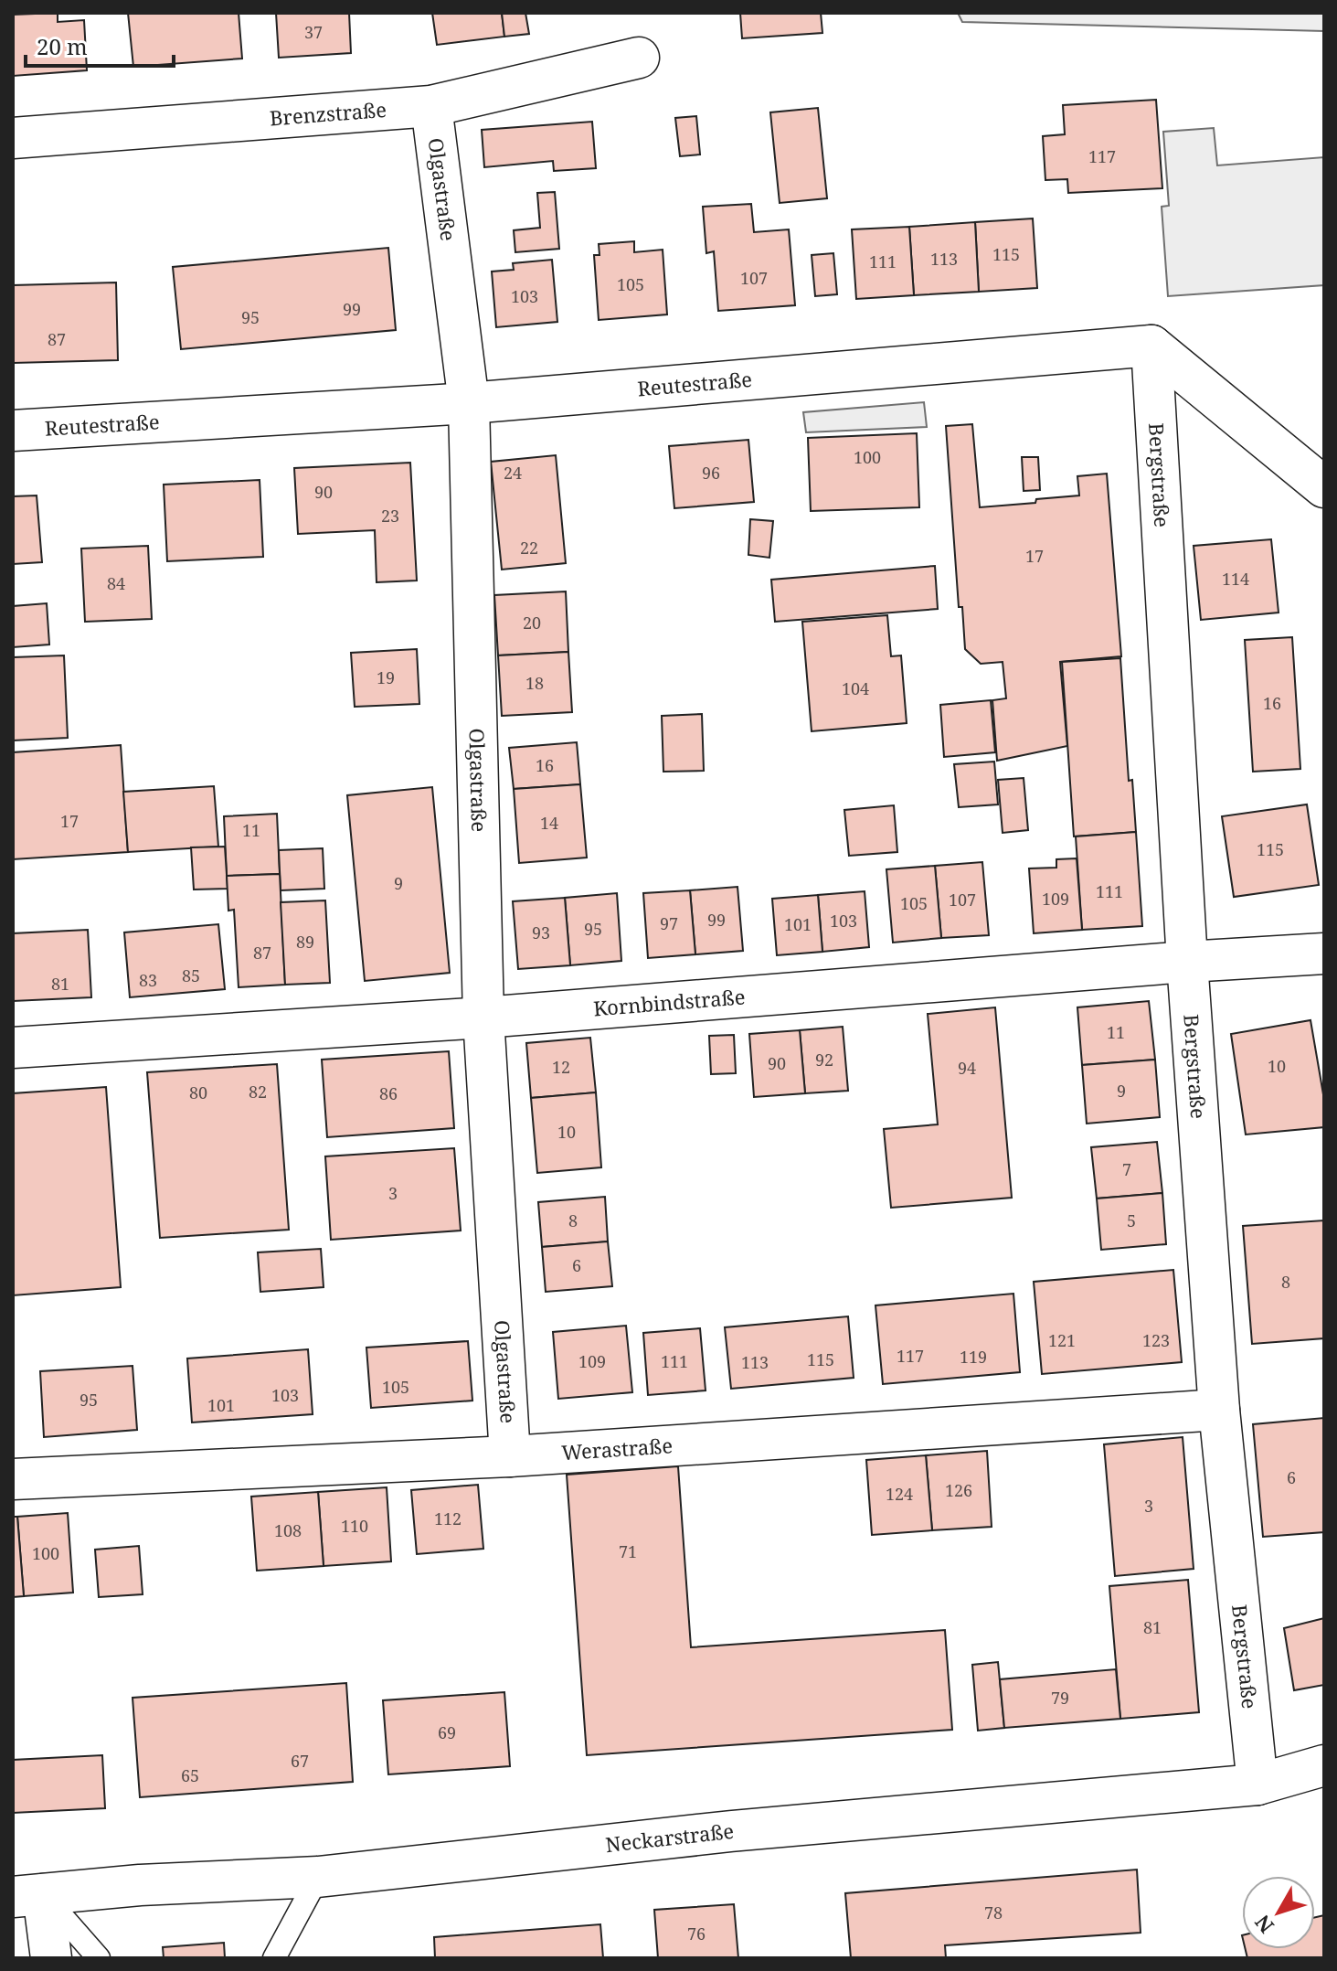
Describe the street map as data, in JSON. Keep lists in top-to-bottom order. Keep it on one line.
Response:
{"streets":{"street":["Brenzstraße","Olgastraße","Reutestraße","Bergstraße","Kornbindstraße","Werastraße","Neckarstraße"]},"crossings":[["Brenzstraße","Olgastraße"],["Olgastraße","Reutestraße"],["Olgastraße","Kornbindstraße"],["Olgastraße","Werastraße"],["Reutestraße","Bergstraße"],["Bergstraße","Kornbindstraße"],["Bergstraße","Werastraße"],["Bergstraße","Neckarstraße"]],"house_numbers":["37","117","115","113","111","107","105","103","99","95","87","100","24","96","90","23","22","17","114","84","20","19","18","104","16","16","17","14","11","115","9","111","109","107","105","99","103","97","101","95","93","89","87","85","83","81","11","92","90","10","12","94","9","82","80","86","10","7","3","8","5","6","8","121","123","117","119","115","109","111","113","105","103","95","101","6","126","124","3","112","110","108","71","100","81","79","69","67","65","78","76"],"scale_bar":"20 m","north":"bottom left"}
